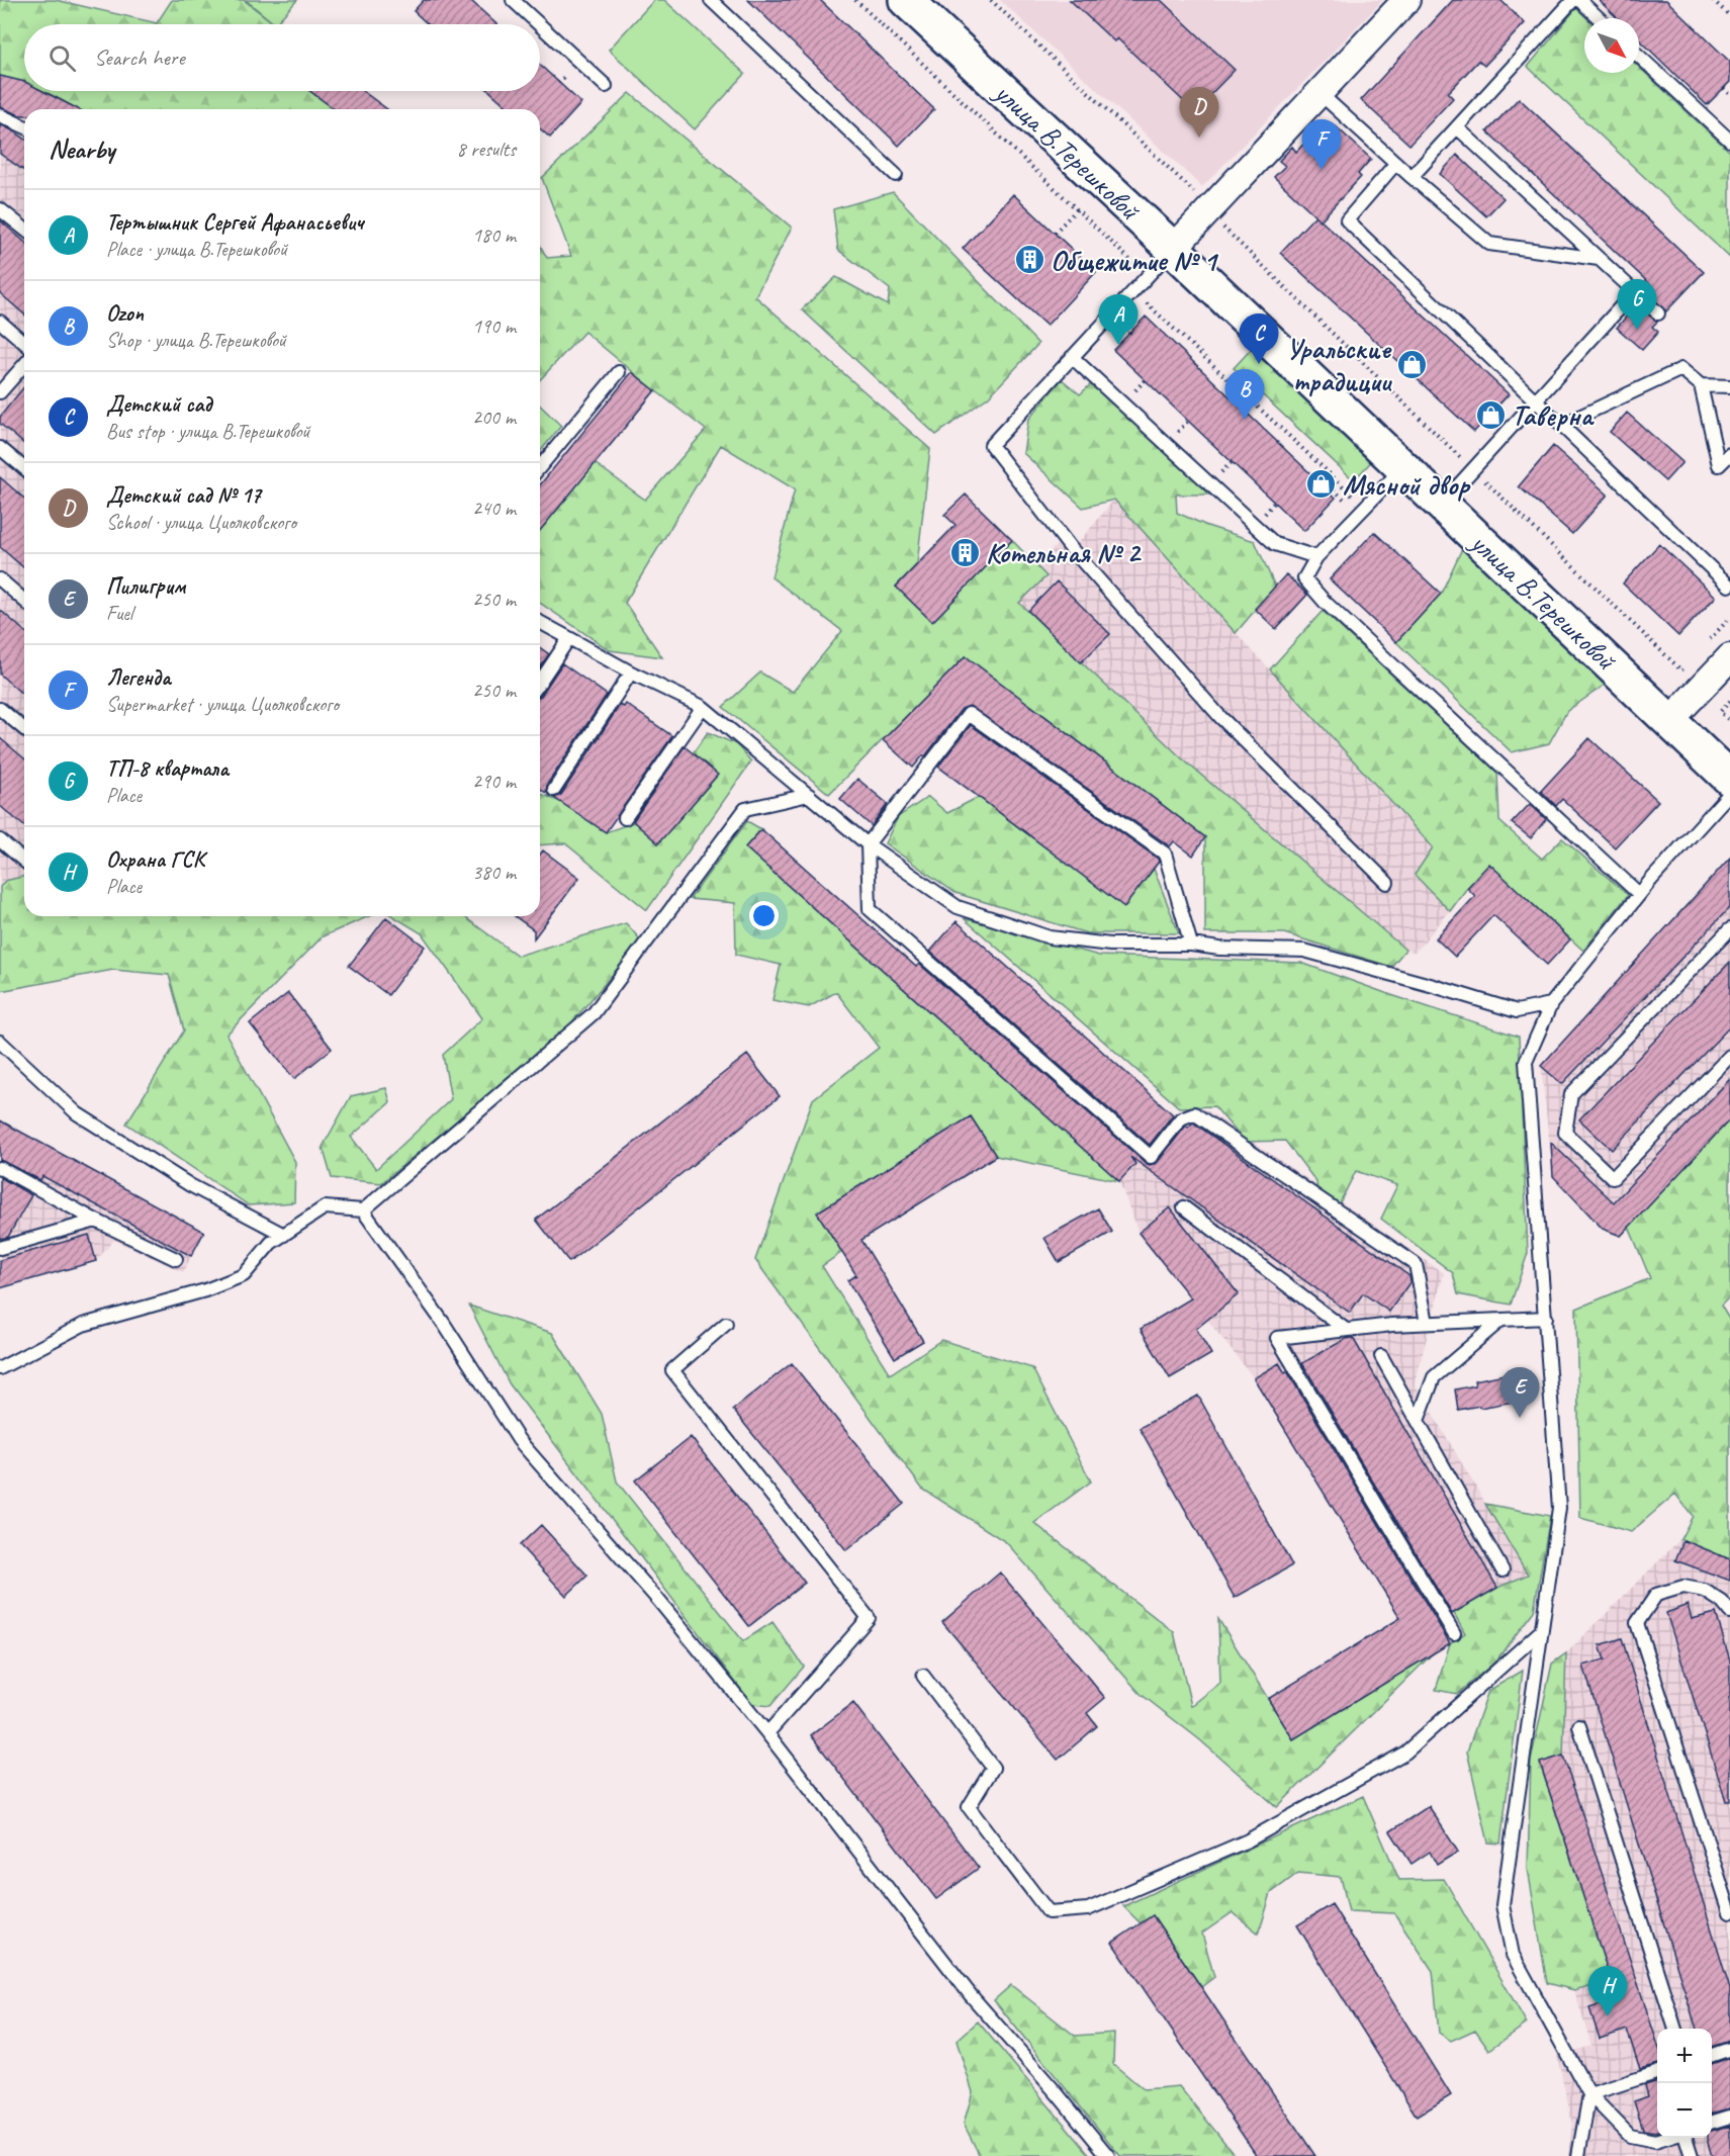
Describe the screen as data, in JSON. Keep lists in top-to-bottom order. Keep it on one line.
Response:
{"streets":{"main road":["улица В.Терешковой"]},"places":{"building":["Общежитие № 1","Котельная № 2"],"shop":["Уральские традиции","Таверна","Мясной двор"]},"north":"bottom right","page":{"search":"Search here","pins":["D","F","G","A","C","B","E","H"],"heading":["Nearby","8 results"],"list":[{"mark":"A","name":"Тертышник Сергей Афанасьевич","note":"Place · улица В.Терешковой","value":"180 m"},{"mark":"B","name":"Ozon","note":"Shop · улица В.Терешковой","value":"190 m"},{"mark":"C","name":"Детский сад","note":"Bus stop · улица В.Терешковой","value":"200 m"},{"mark":"D","name":"Детский сад № 17","note":"School · улица Циолковского","value":"240 m"},{"mark":"E","name":"Пилигрим","note":"Fuel","value":"250 m"},{"mark":"F","name":"Легенда","note":"Supermarket · улица Циолковского","value":"250 m"},{"mark":"G","name":"ТП-8 квартала","note":"Place","value":"290 m"},{"mark":"H","name":"Охрана ГСК","note":"Place","value":"380 m"}],"map_buttons":["+","−"]}}
